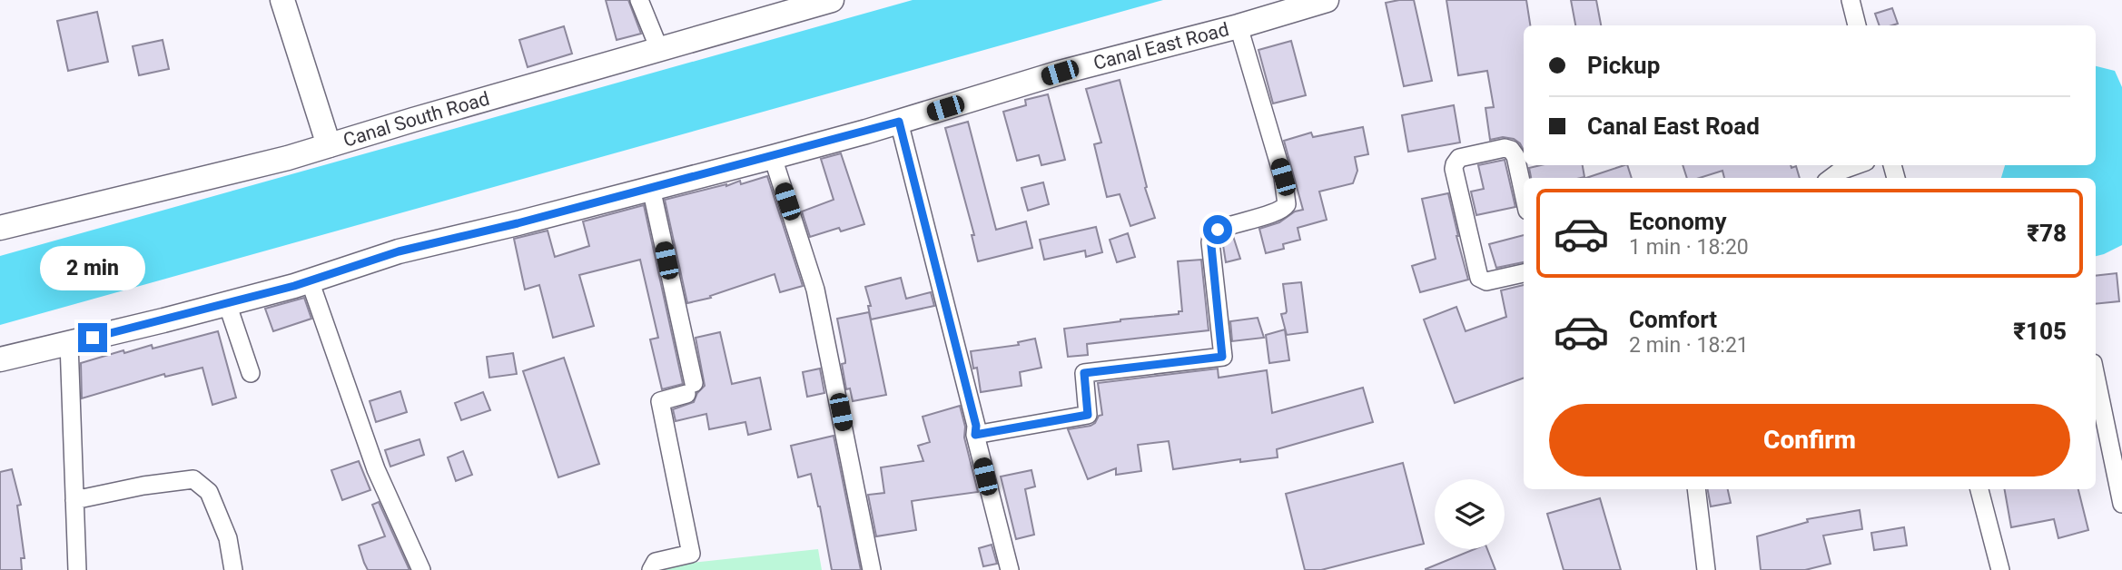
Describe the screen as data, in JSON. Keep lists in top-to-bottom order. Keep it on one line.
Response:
{"streets":{"main road":["Canal East Road","Canal South Road"]},"page":{"banner":["Pickup","Canal East Road"],"list":[{"name":"Economy","note":"1 min · 18:20","value":"₹78"},{"name":"Comfort","note":"2 min · 18:21","value":"₹105"}],"bubble":"2 min","buttons":"Confirm"}}
